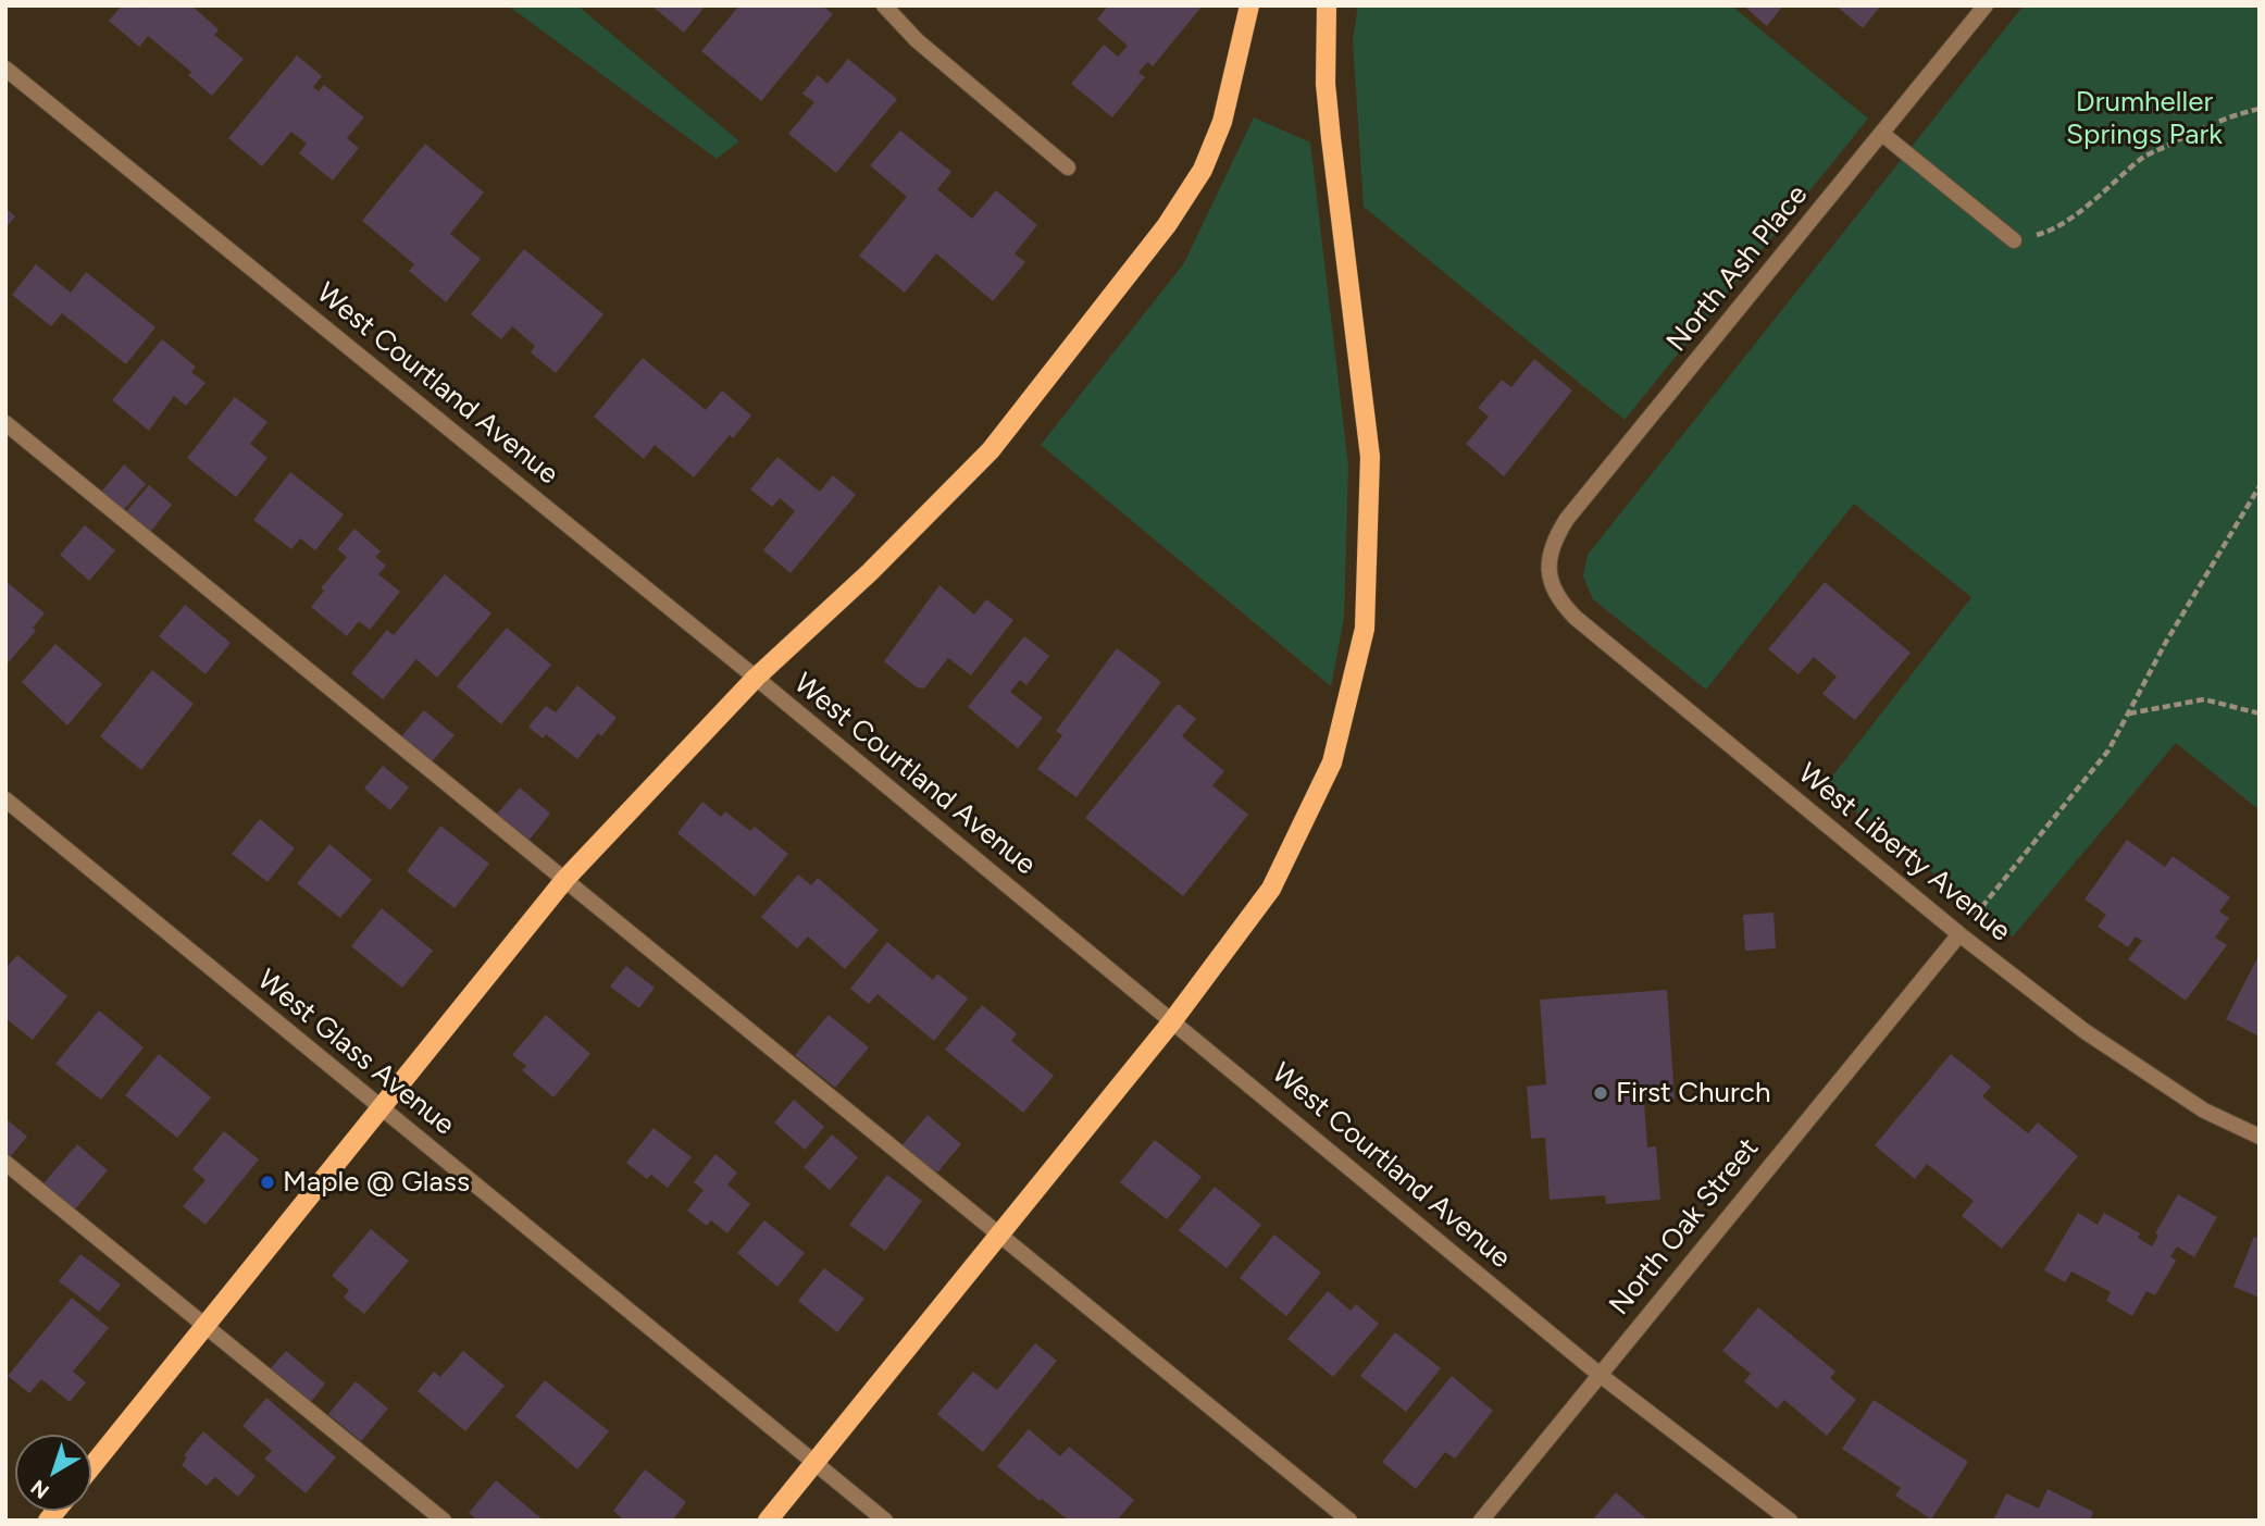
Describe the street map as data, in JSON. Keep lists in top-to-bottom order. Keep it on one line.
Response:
{"streets":{"street":["North Ash Place","West Courtland Avenue","West Liberty Avenue","West Glass Avenue","North Oak Street"]},"crossings":[["North Ash Place","West Liberty Avenue"],["West Courtland Avenue","North Oak Street"],["West Liberty Avenue","North Oak Street"]],"parks":["Drumheller Springs Park"],"places":["First Church","Maple @ Glass"],"north":"bottom left"}
